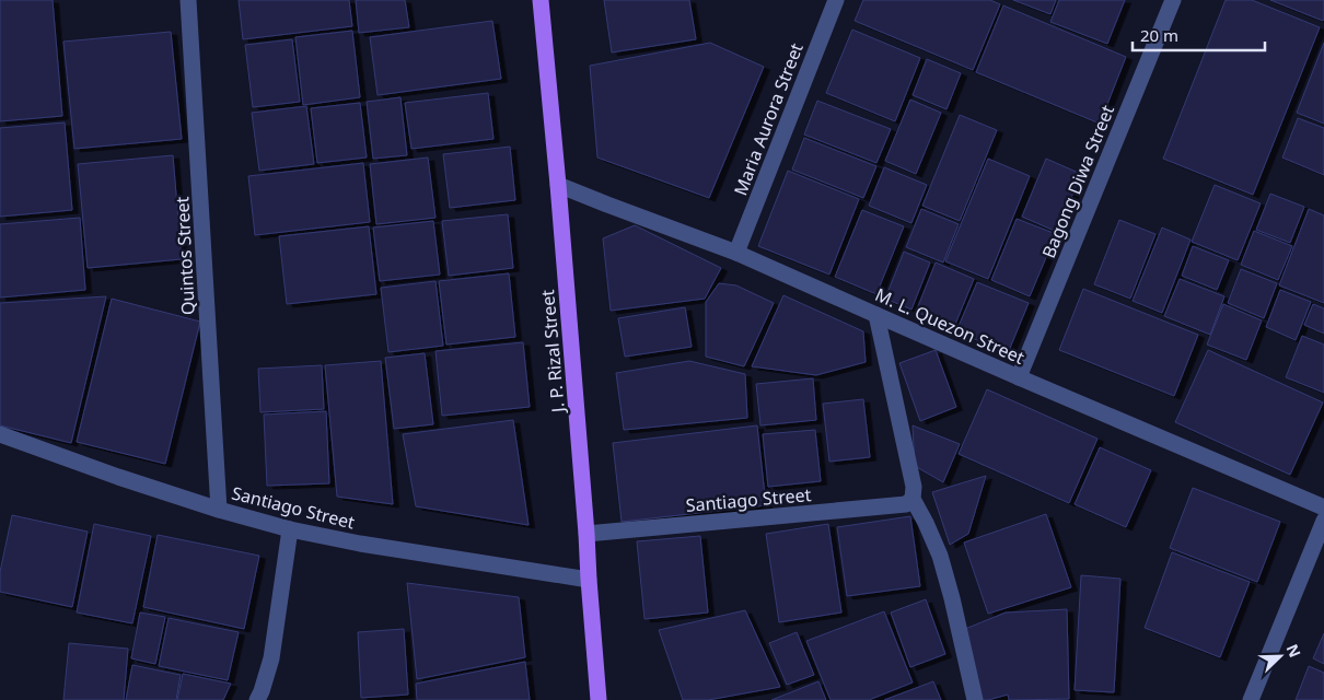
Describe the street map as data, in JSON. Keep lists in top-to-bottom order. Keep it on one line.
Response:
{"streets":{"main road":["J. P. Rizal Street"],"street":["Maria Aurora Street","Bagong Diwa Street","Quintos Street","M. L. Quezon Street","Santiago Street"]},"crossings":[["Maria Aurora Street","M. L. Quezon Street"],["Bagong Diwa Street","M. L. Quezon Street"],["Quintos Street","Santiago Street"],["M. L. Quezon Street","J. P. Rizal Street"],["J. P. Rizal Street","Santiago Street"]],"scale_bar":"20 m","north":"top right"}
